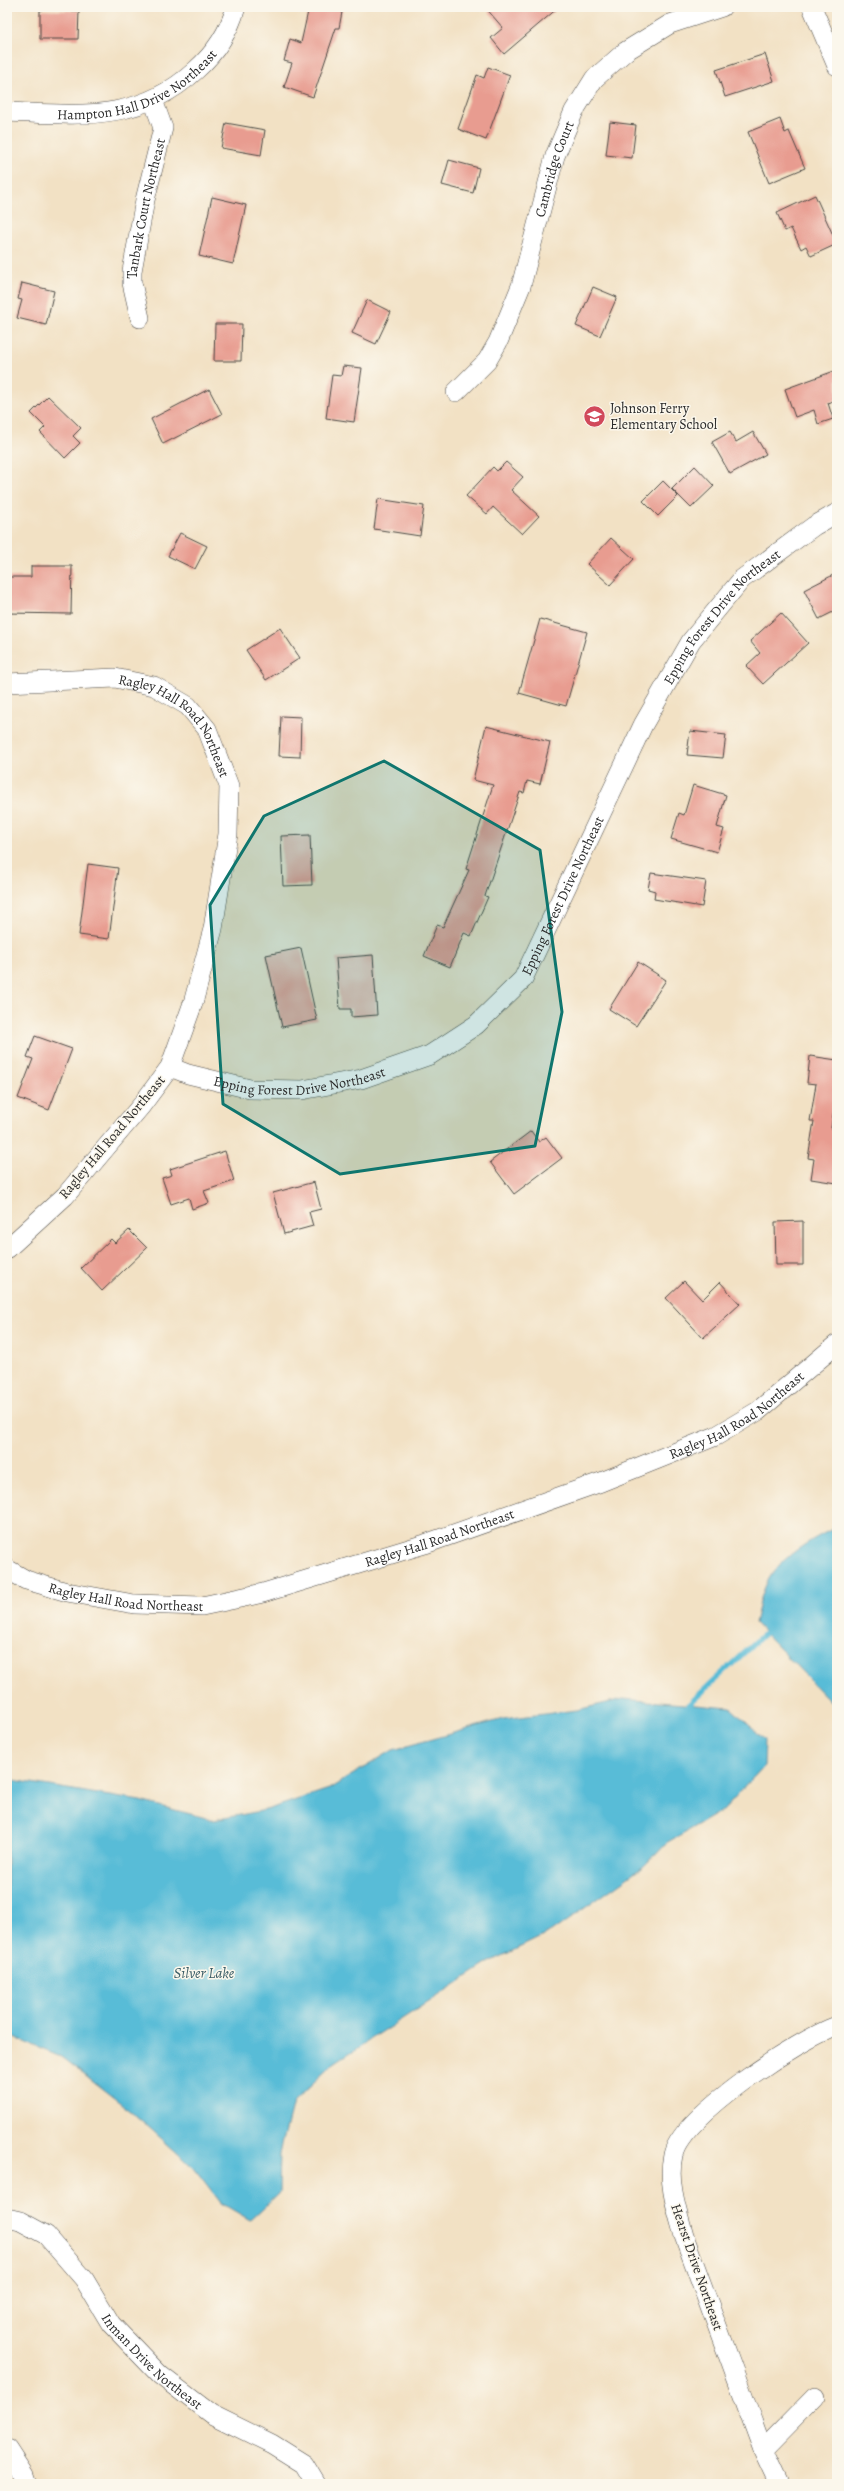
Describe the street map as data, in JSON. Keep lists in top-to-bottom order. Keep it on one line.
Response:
{"streets":{"street":["Hampton Hall Drive Northeast","Cambridge Court","Tanbark Court Northeast","Epping Forest Drive Northeast","Ragley Hall Road Northeast","Hearst Drive Northeast","Inman Drive Northeast"]},"crossings":[["Hampton Hall Drive Northeast","Tanbark Court Northeast"],["Epping Forest Drive Northeast","Ragley Hall Road Northeast"]],"water":["Silver Lake"],"places":{"school or university":["Johnson Ferry Elementary School"]}}
